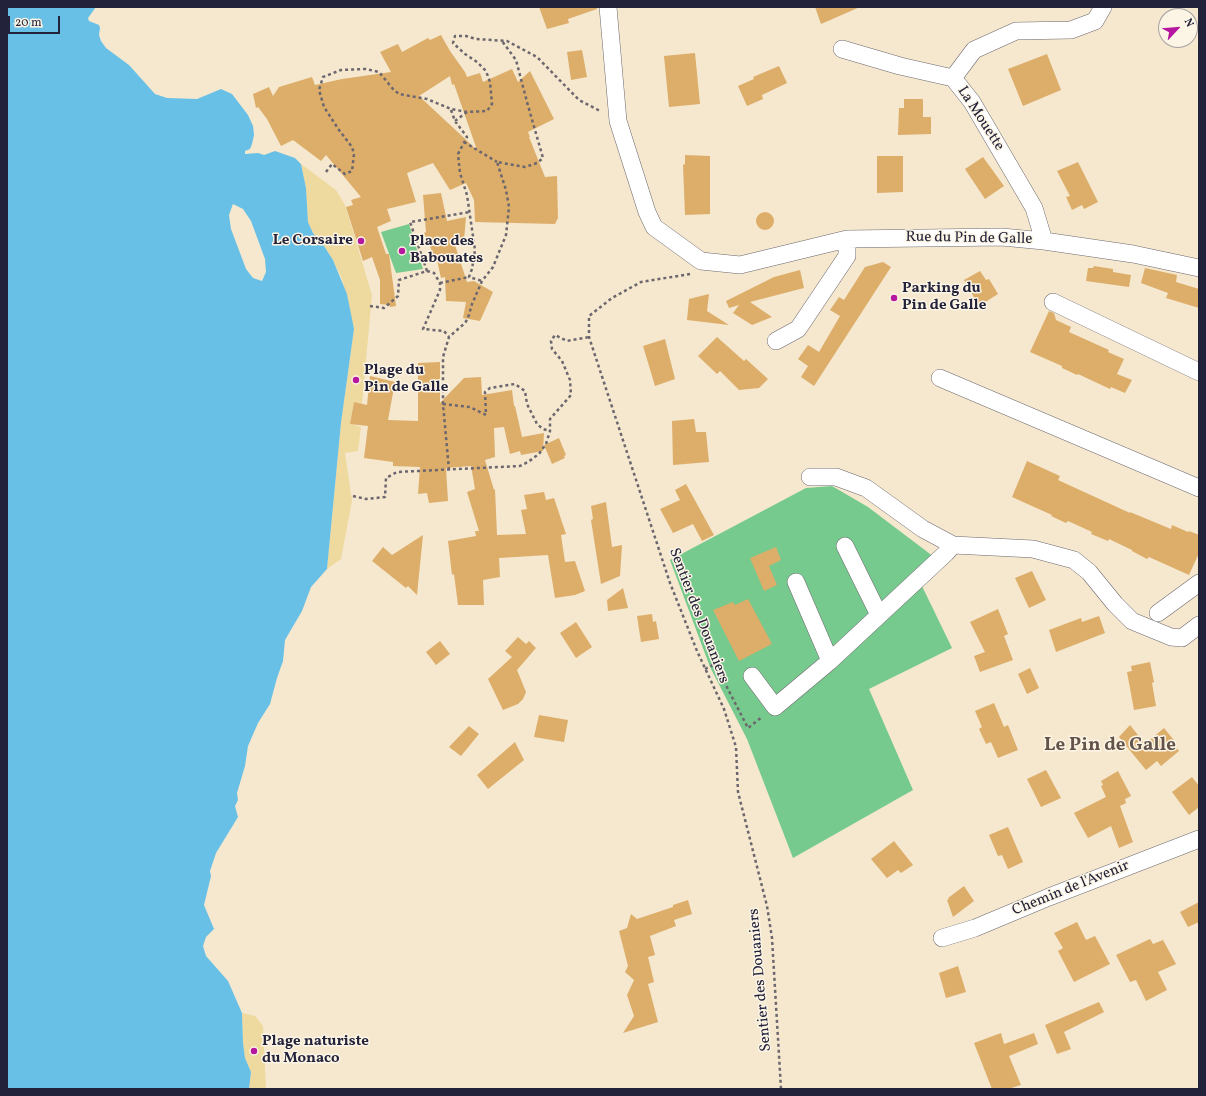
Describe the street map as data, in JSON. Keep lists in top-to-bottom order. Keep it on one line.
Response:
{"streets":{"street":["La Mouette","Rue du Pin de Galle","Chemin de l'Avenir"],"path":["Sentier des Douaniers"]},"crossings":[["La Mouette","Rue du Pin de Galle"]],"districts":["Le Pin de Galle"],"places":["Le Corsaire","Place des Babouates","Parking du Pin de Galle","Plage du Pin de Galle","Plage naturiste du Monaco"],"scale_bar":"20 m","north":"top right"}
